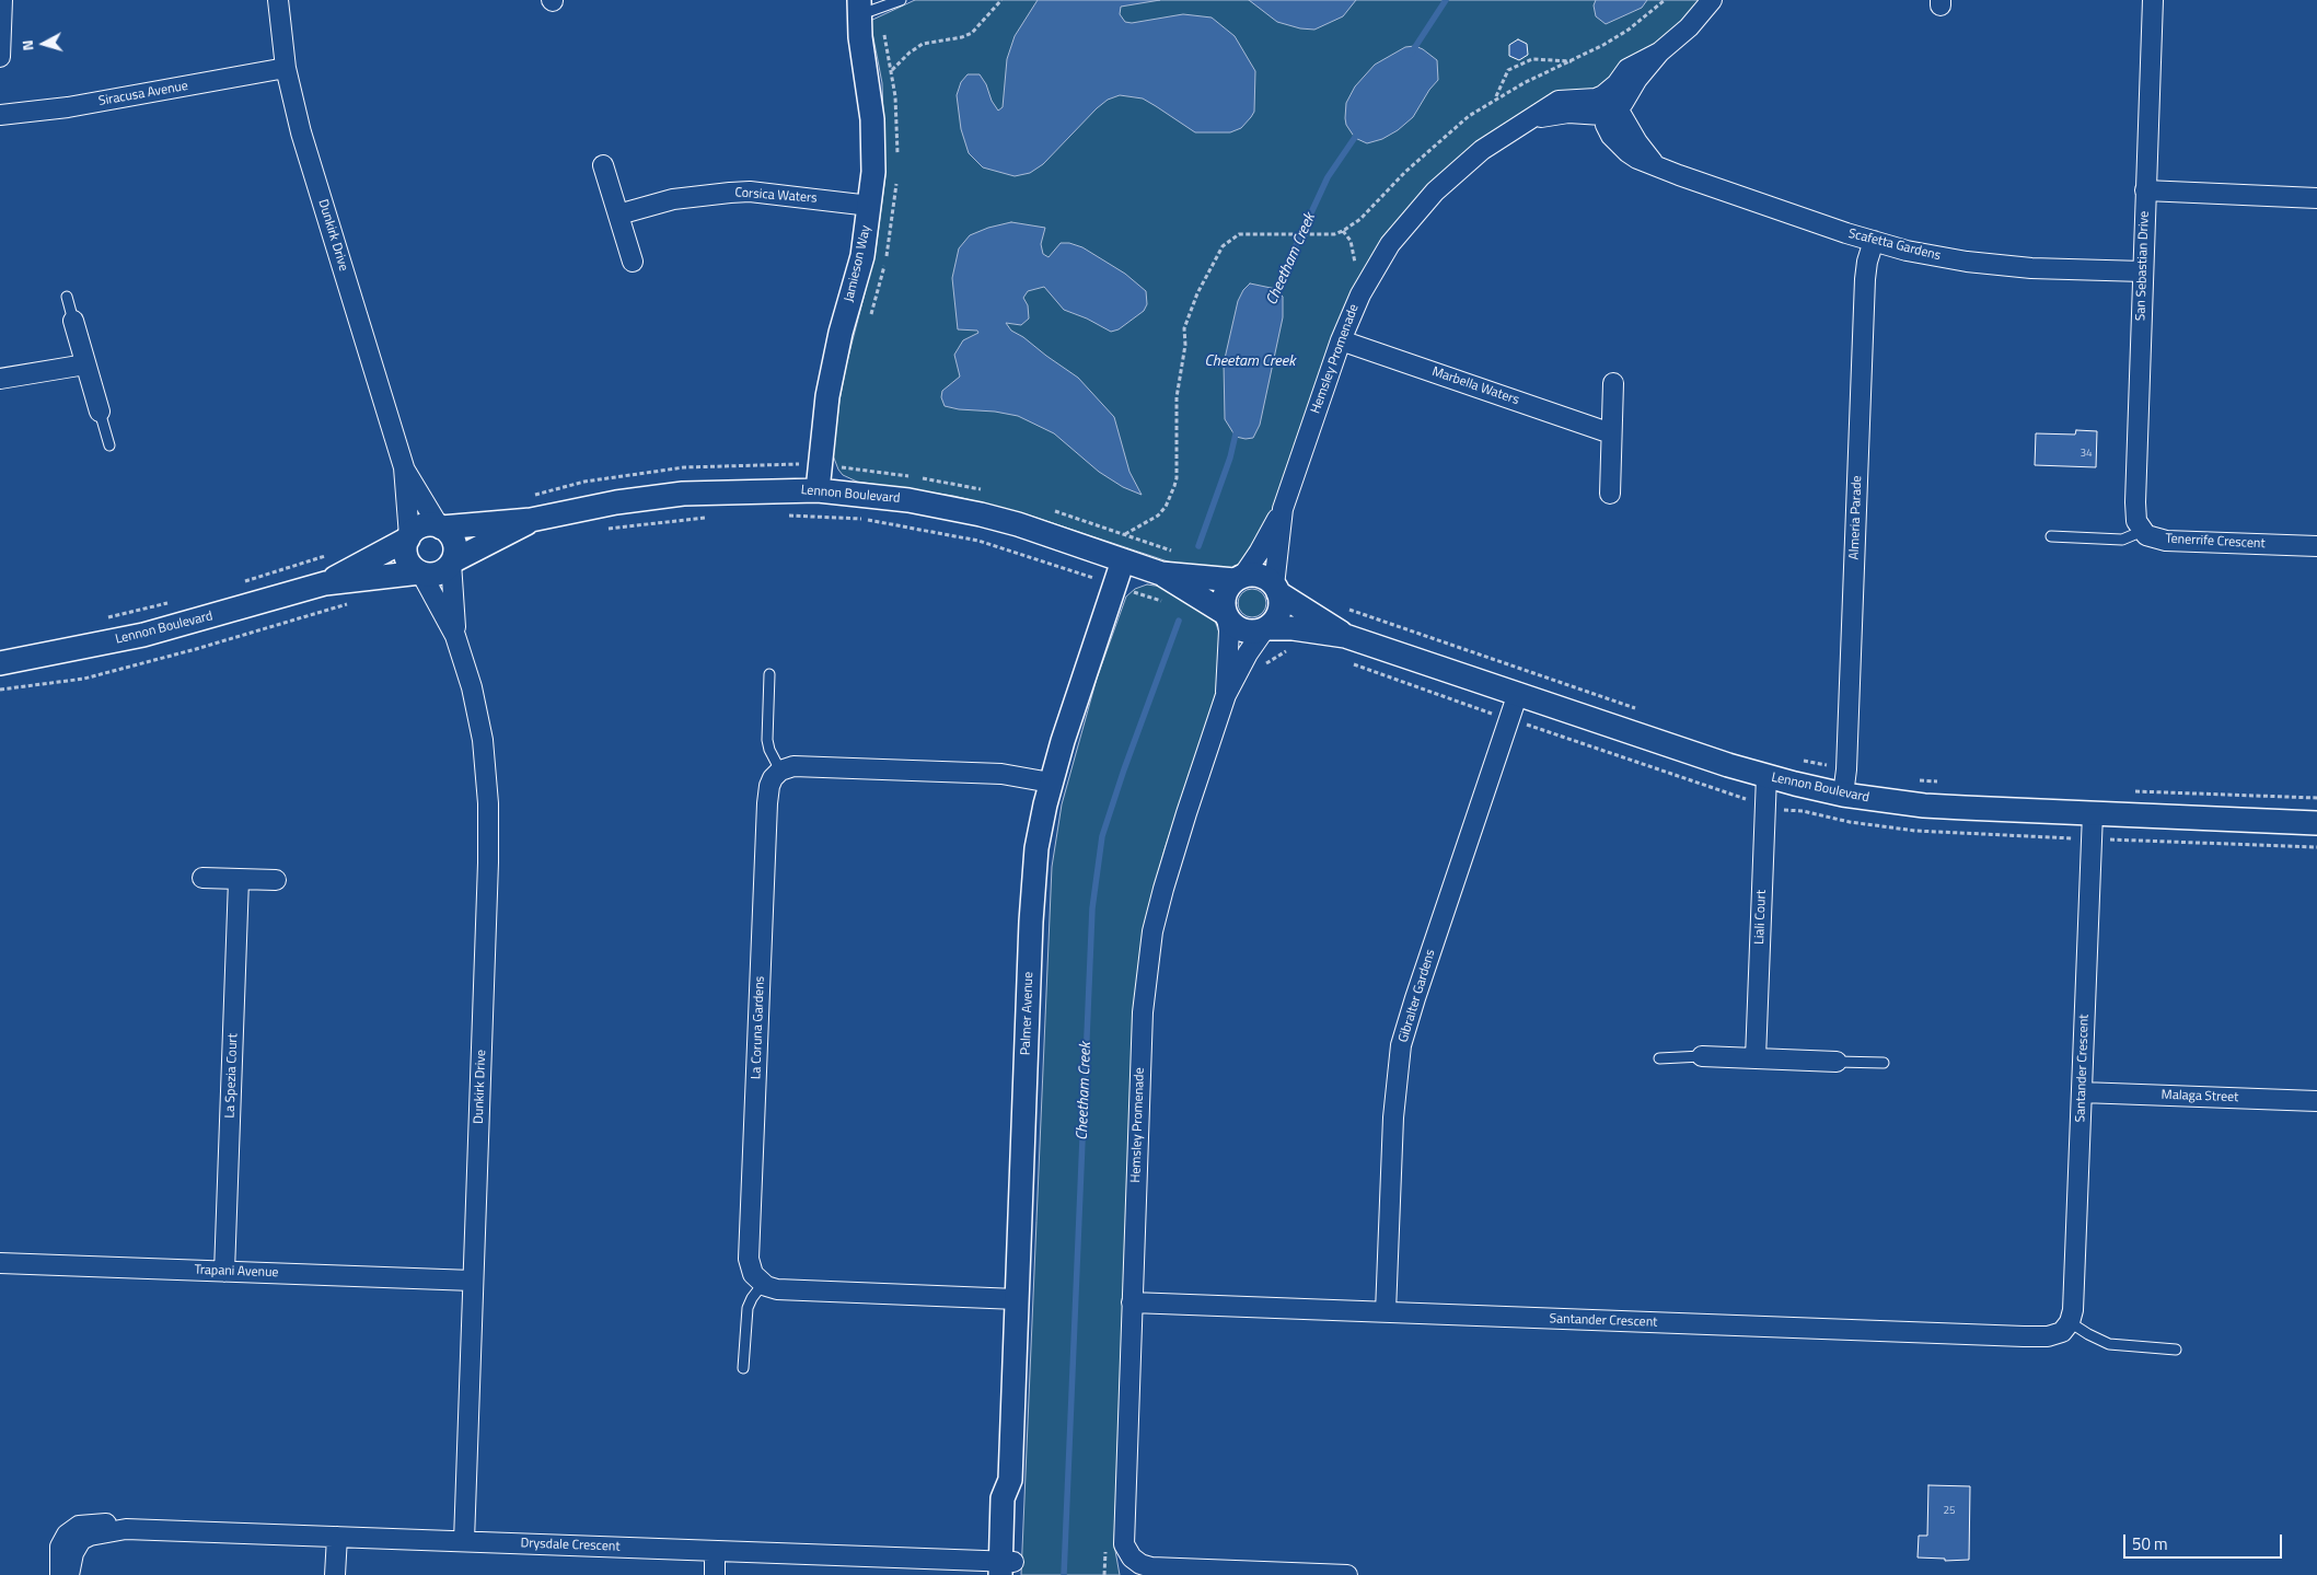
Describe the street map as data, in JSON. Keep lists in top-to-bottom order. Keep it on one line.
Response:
{"streets":{"street":["Siracusa Avenue","Corsica Waters","Dunkirk Drive","Scafetta Gardens","Jamieson Way","San Sebastian Drive","Hemsley Promenade","Marbella Waters","Lennon Boulevard","Almeria Parade","Tenerrife Crescent","Liali Court","Gibralter Gardens","Palmer Avenue","La Coruna Gardens","Santander Crescent","La Spezia Court","Malaga Street","Trapani Avenue","Drysdale Crescent"]},"crossings":[["Siracusa Avenue","Dunkirk Drive"],["Corsica Waters","Jamieson Way"],["Dunkirk Drive","Lennon Boulevard"],["Dunkirk Drive","Trapani Avenue"],["Dunkirk Drive","Drysdale Crescent"],["Scafetta Gardens","San Sebastian Drive"],["Scafetta Gardens","Hemsley Promenade"],["Scafetta Gardens","Almeria Parade"],["Jamieson Way","Lennon Boulevard"],["San Sebastian Drive","Tenerrife Crescent"],["Hemsley Promenade","Marbella Waters"],["Hemsley Promenade","Lennon Boulevard"],["Hemsley Promenade","Santander Crescent"],["Lennon Boulevard","Almeria Parade"],["Lennon Boulevard","Liali Court"],["Lennon Boulevard","Gibralter Gardens"],["Lennon Boulevard","Palmer Avenue"],["Lennon Boulevard","Santander Crescent"],["Gibralter Gardens","Santander Crescent"],["Palmer Avenue","Drysdale Crescent"],["Santander Crescent","Malaga Street"],["La Spezia Court","Trapani Avenue"]],"water":["Cheetham Creek","Cheetam Creek"],"house_numbers":["34","25"],"scale_bar":"50 m","north":"left"}
